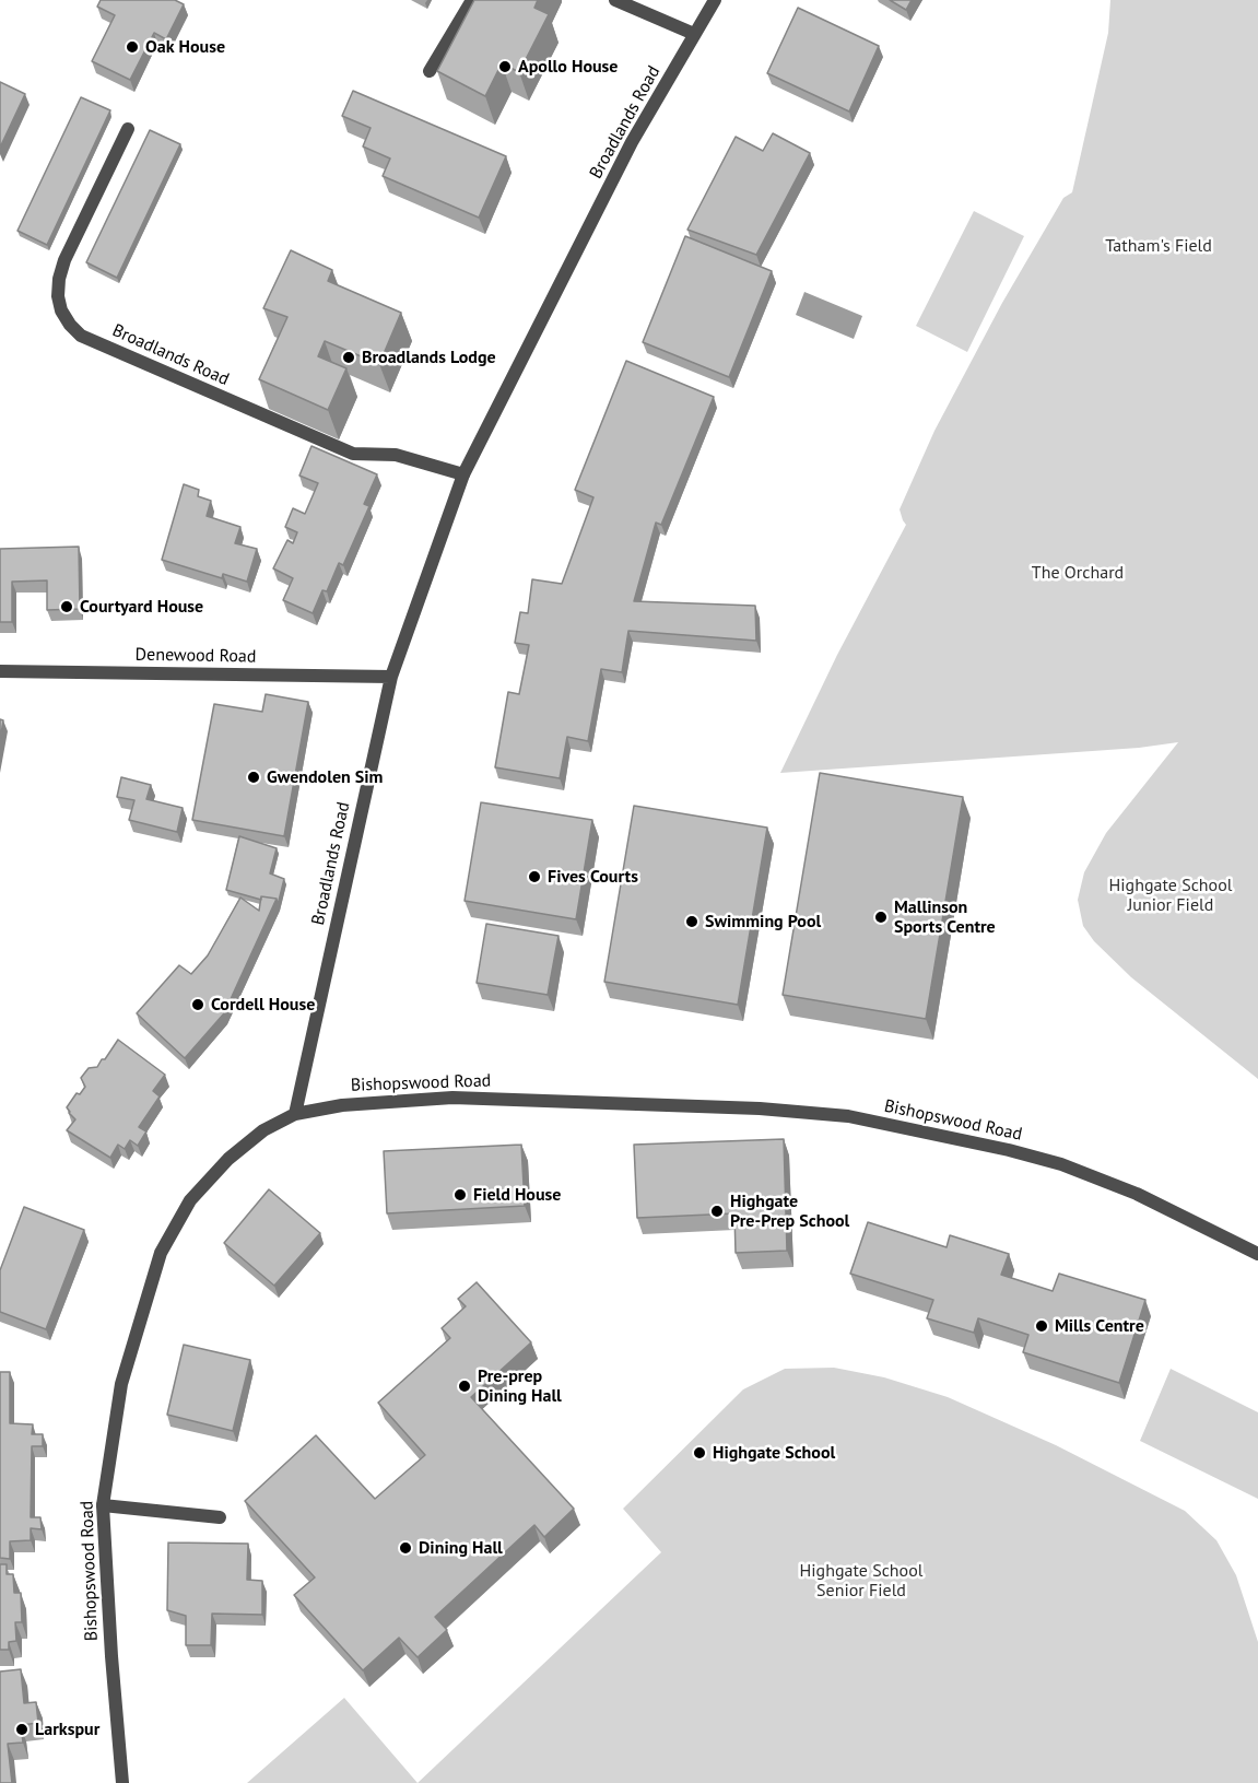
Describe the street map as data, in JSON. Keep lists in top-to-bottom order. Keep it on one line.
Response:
{"streets":{"street":["Broadlands Road","Denewood Road","Bishopswood Road"]},"crossings":[["Broadlands Road","Denewood Road"],["Broadlands Road","Bishopswood Road"]],"parks":["Tatham's Field","The Orchard","Highgate School Junior Field","Highgate School Senior Field"],"places":["Oak House","Apollo House","Broadlands Lodge","Courtyard House","Gwendolen Sim","Fives Courts","Mallinson Sports Centre","Swimming Pool","Cordell House","Field House","Highgate Pre-Prep School","Mills Centre","Pre-prep Dining Hall","Highgate School","Dining Hall","Larkspur"]}
